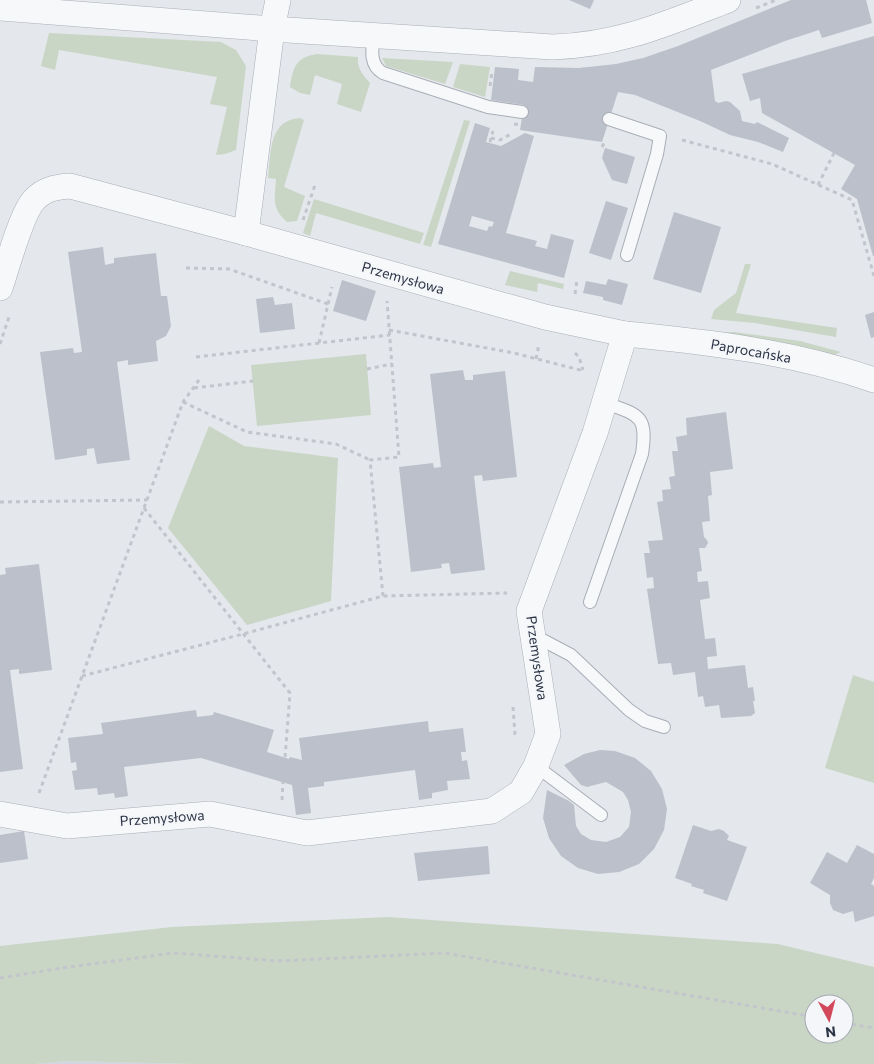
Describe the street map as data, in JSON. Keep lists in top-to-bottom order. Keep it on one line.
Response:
{"streets":{"street":["Przemysłowa","Paprocańska"]},"crossings":[["Przemysłowa","Paprocańska"]],"north":"bottom"}
